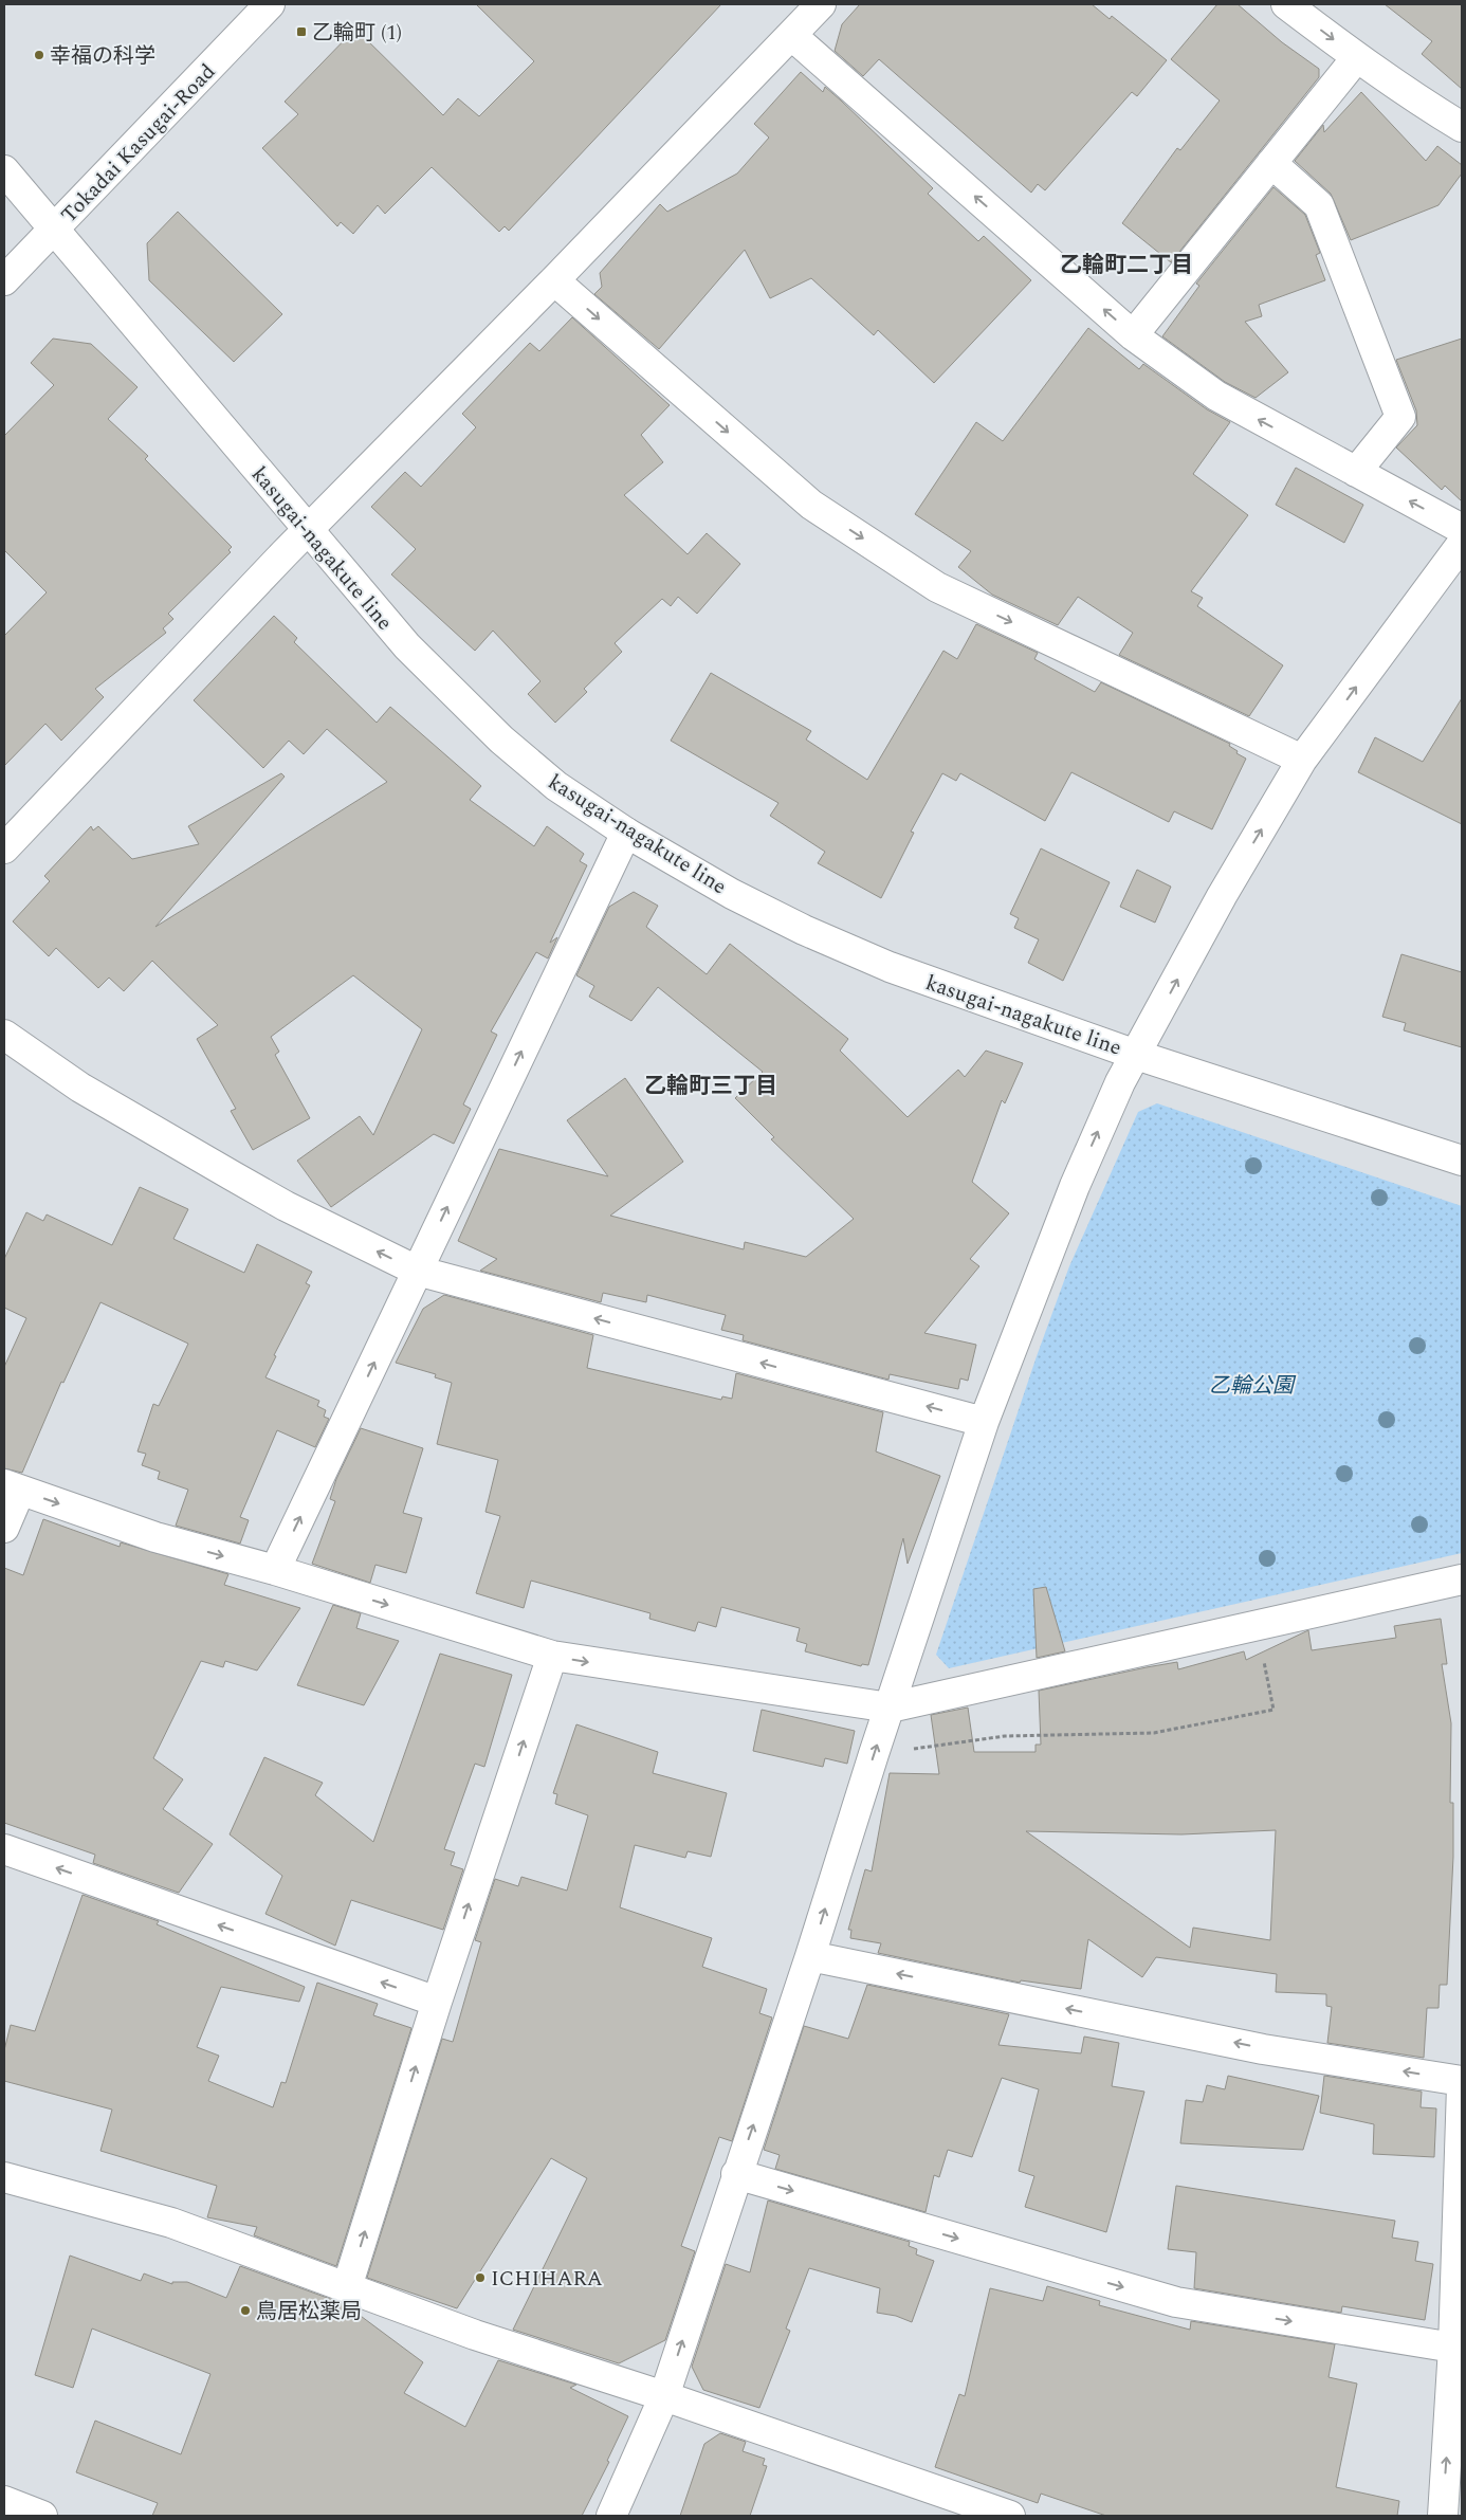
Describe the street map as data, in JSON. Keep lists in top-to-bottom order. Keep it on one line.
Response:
{"streets":{"street":["Tokadai Kasugai-Road","kasugai-nagakute line"]},"crossings":[["Tokadai Kasugai-Road","kasugai-nagakute line"]],"districts":["乙輪町二丁目","乙輪町三丁目"],"parks":["乙輪公園"],"places":{"transit":["乙輪町 (1)"],"other":["幸福の科学","ICHIHARA","鳥居松薬局"]}}
